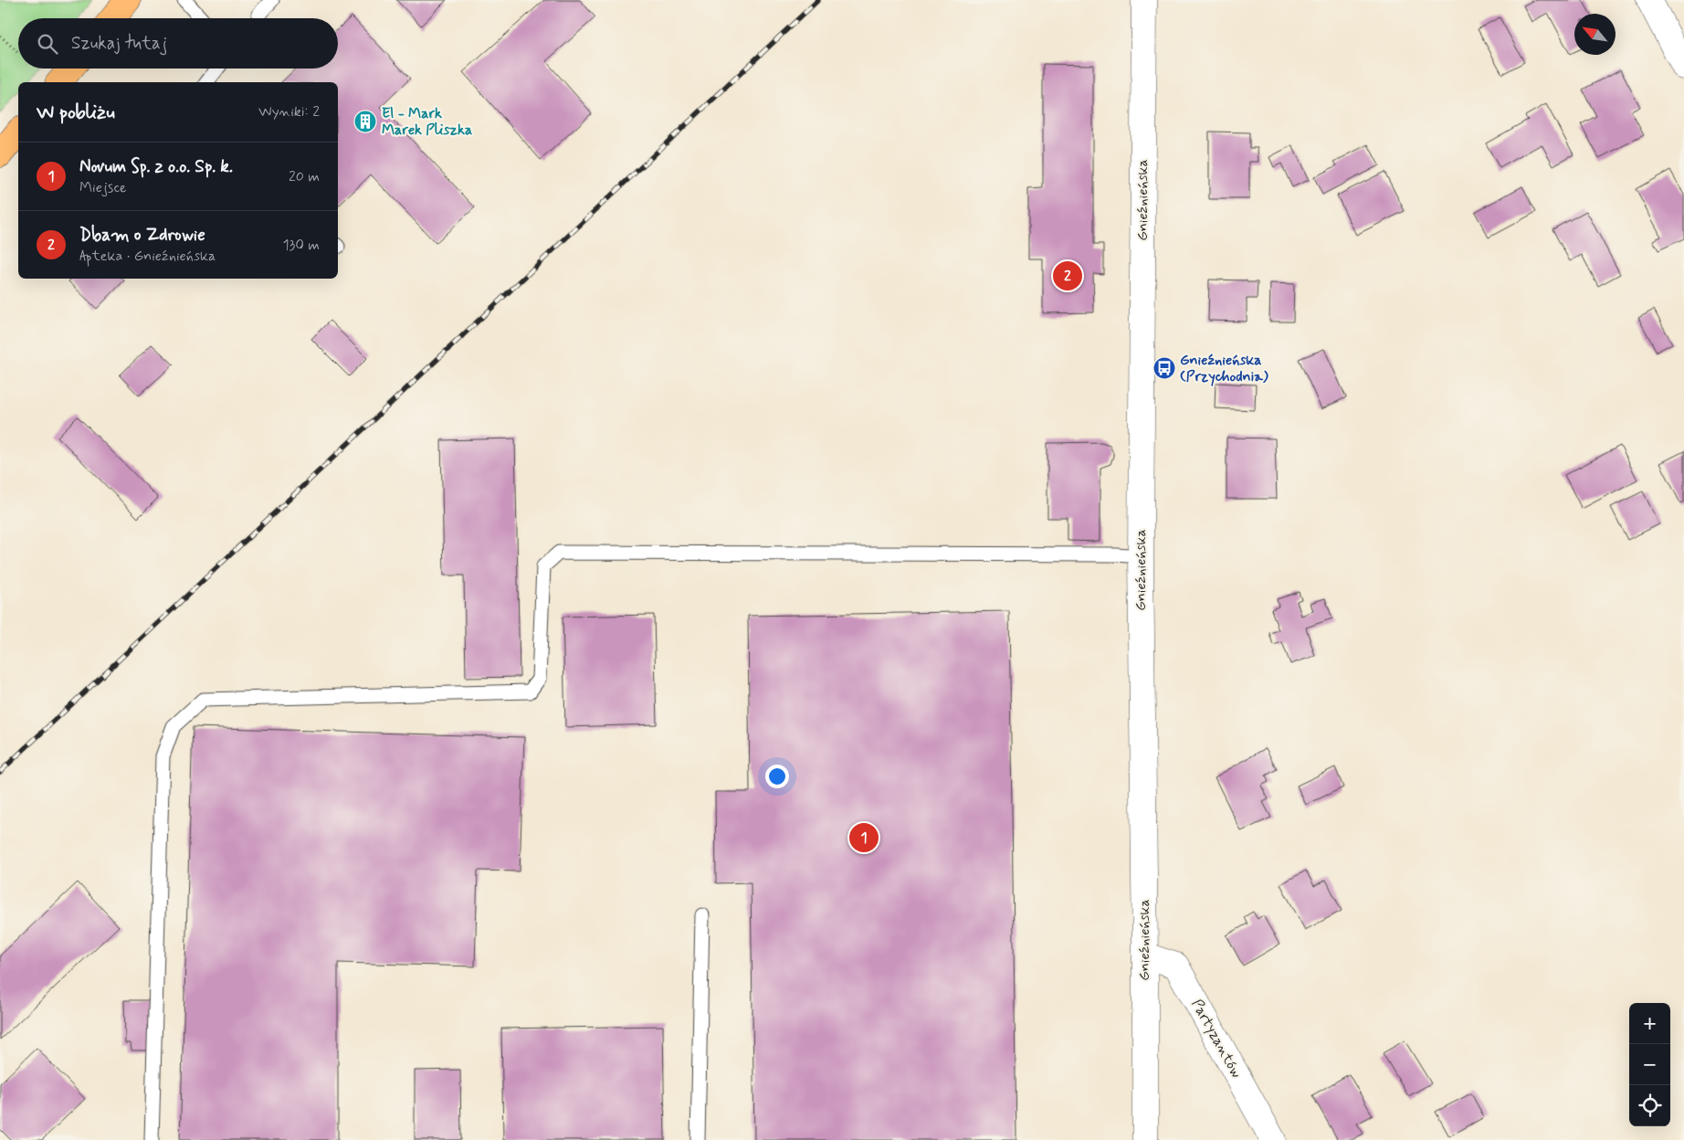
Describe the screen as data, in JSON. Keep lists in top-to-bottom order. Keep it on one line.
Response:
{"streets":{"street":["Gnieźnieńska","Partyzantów"]},"crossings":[["Gnieźnieńska","Partyzantów"]],"places":{"building":["El - Mark Marek Pliszka"],"bus stop":["Gnieźnieńska (Przychodnia)"]},"north":"top left","page":{"search":"Szukaj tutaj","heading":["W pobliżu","Wyniki: 2"],"list":[{"mark":"1","name":"Novum Sp. z o.o. Sp. k.","note":"Miejsce","value":"20 m"},{"mark":"2","name":"Dbam o Zdrowie","note":"Apteka · Gnieźnieńska","value":"130 m"}],"pins":["2","1"],"map_buttons":["+","−"]}}
